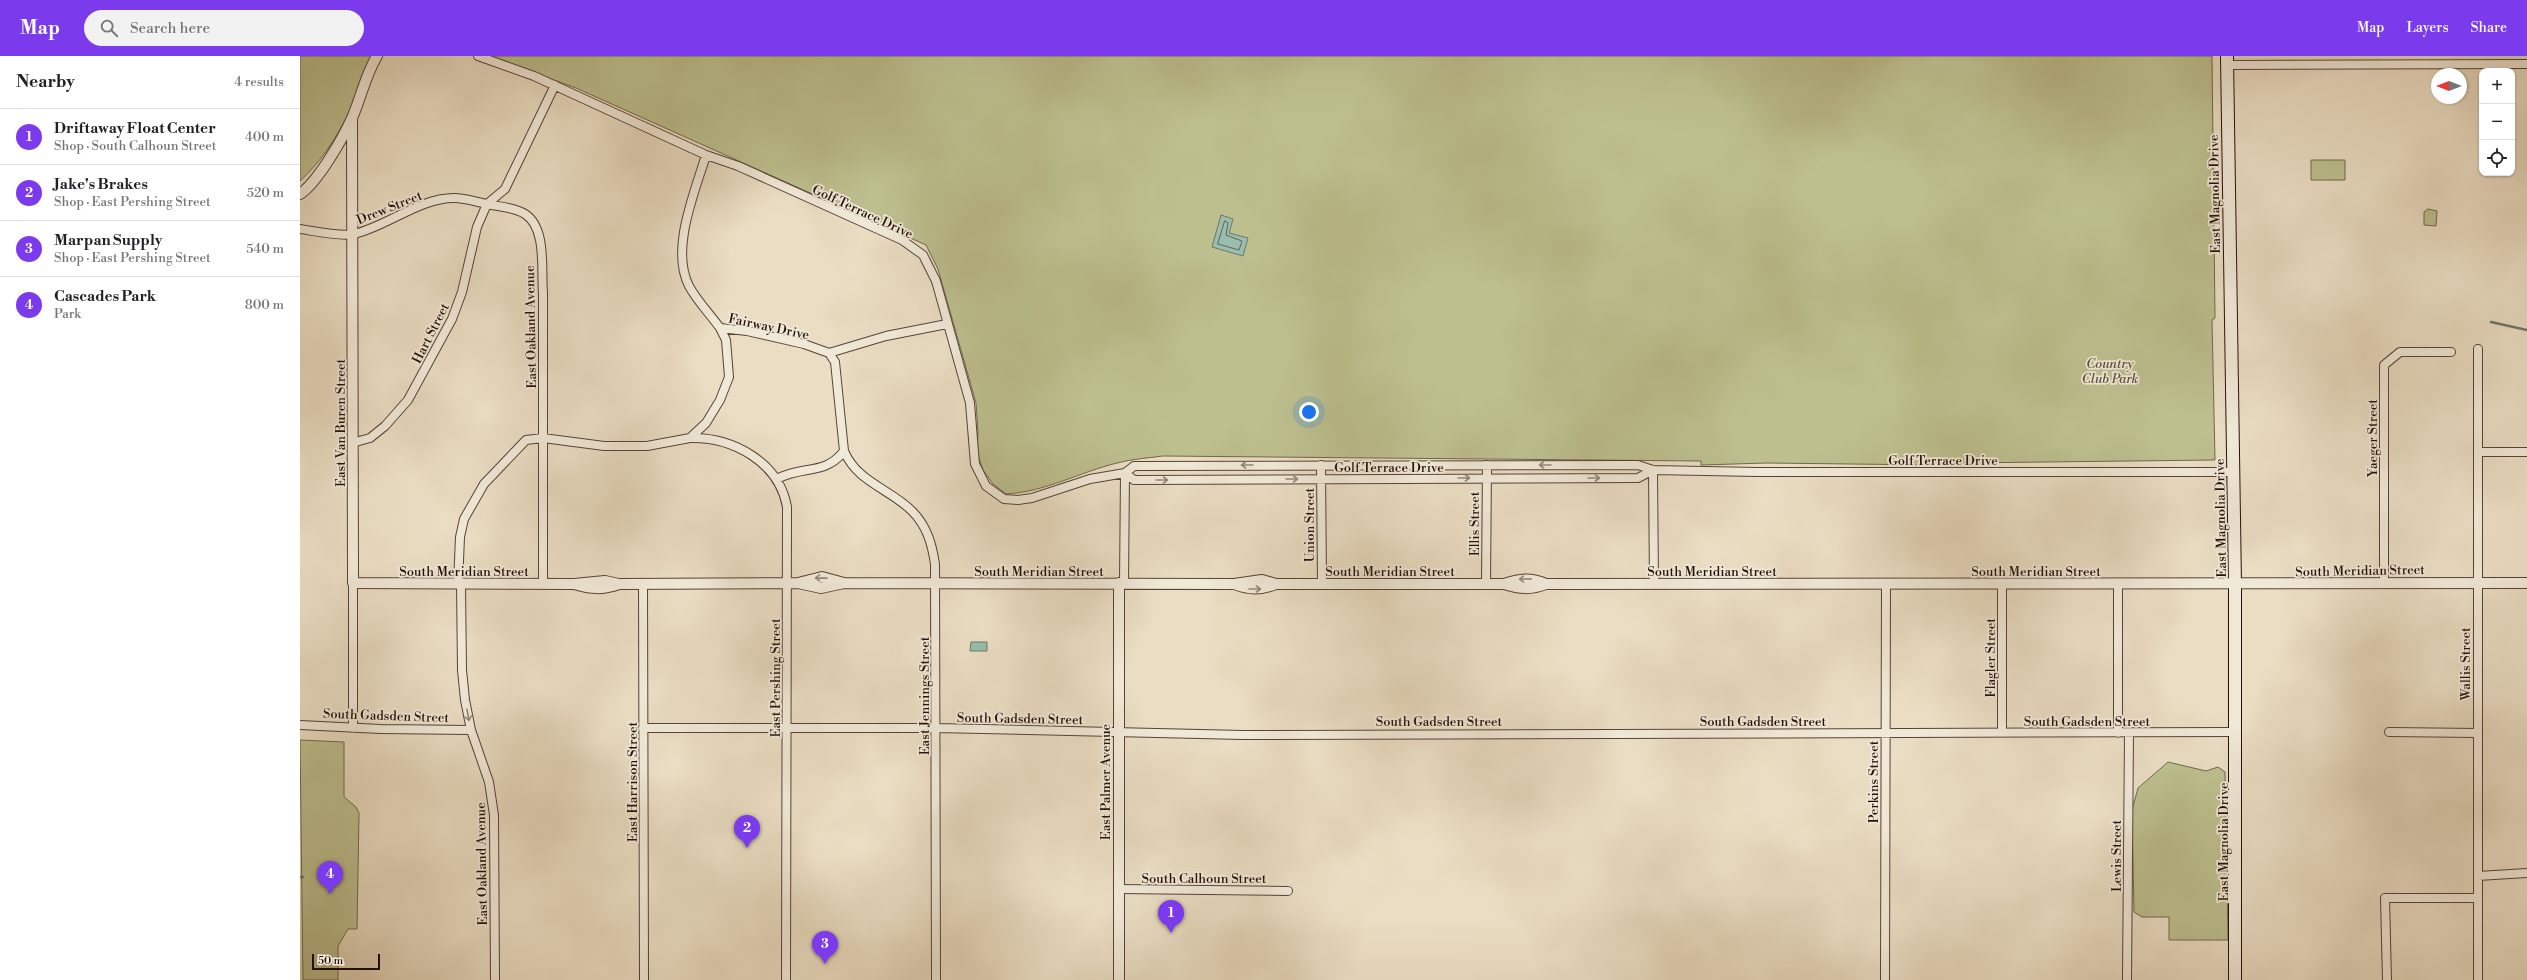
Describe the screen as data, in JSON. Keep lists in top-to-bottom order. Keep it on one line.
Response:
{"streets":{"main road":["East Magnolia Drive"],"street":["Drew Street","Golf Terrace Drive","Fairway Drive","East Oakland Avenue","Hart Street","East Van Buren Street","Yaeger Street","Ellis Street","Union Street","South Meridian Street","Flagler Street","Wallis Street","East Pershing Street","East Jennings Street","South Gadsden Street","East Harrison Street","East Palmer Avenue","Perkins Street","Lewis Street","South Calhoun Street"]},"crossings":[["East Magnolia Drive","Golf Terrace Drive"],["East Magnolia Drive","South Meridian Street"],["East Magnolia Drive","South Gadsden Street"],["Drew Street","East Oakland Avenue"],["Drew Street","Hart Street"],["Drew Street","East Van Buren Street"],["Golf Terrace Drive","Fairway Drive"],["Golf Terrace Drive","Ellis Street"],["Golf Terrace Drive","Union Street"],["Golf Terrace Drive","East Palmer Avenue"],["Fairway Drive","East Jennings Street"],["East Oakland Avenue","Hart Street"],["East Oakland Avenue","South Meridian Street"],["East Oakland Avenue","East Pershing Street"],["East Oakland Avenue","South Gadsden Street"],["Hart Street","East Van Buren Street"],["East Van Buren Street","South Meridian Street"],["East Van Buren Street","South Gadsden Street"],["Yaeger Street","South Meridian Street"],["Ellis Street","South Meridian Street"],["Union Street","South Meridian Street"],["South Meridian Street","Flagler Street"],["South Meridian Street","Wallis Street"],["South Meridian Street","East Pershing Street"],["South Meridian Street","East Jennings Street"],["South Meridian Street","East Harrison Street"],["South Meridian Street","East Palmer Avenue"],["South Meridian Street","Perkins Street"],["Flagler Street","South Gadsden Street"],["East Pershing Street","South Gadsden Street"],["East Jennings Street","South Gadsden Street"],["South Gadsden Street","East Harrison Street"],["South Gadsden Street","East Palmer Avenue"],["South Gadsden Street","Perkins Street"],["South Gadsden Street","Lewis Street"],["East Palmer Avenue","South Calhoun Street"]],"parks":["Country Club Park"],"scale_bar":"50 m","north":"left","page":{"header":"Map","search":"Search here","nav":["Map","Layers","Share"],"heading":["Nearby","4 results"],"map_buttons":["+","−"],"list":[{"mark":"1","name":"Driftaway Float Center","note":"Shop · South Calhoun Street","value":"400 m"},{"mark":"2","name":"Jake's Brakes","note":"Shop · East Pershing Street","value":"520 m"},{"mark":"3","name":"Marpan Supply","note":"Shop · East Pershing Street","value":"540 m"},{"mark":"4","name":"Cascades Park","note":"Park","value":"800 m"}],"pins":["2","4","1","3"],"scale":"50 m"}}
